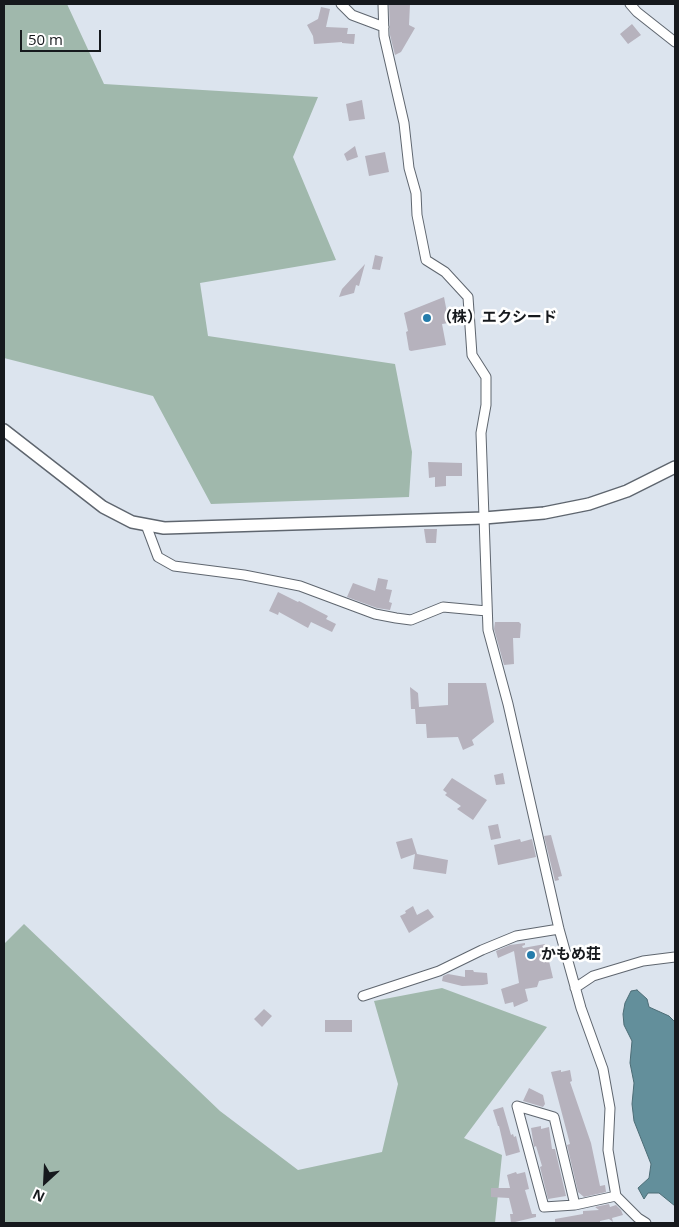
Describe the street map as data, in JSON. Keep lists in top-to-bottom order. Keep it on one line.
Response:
{"places":["（株）エクシード","かもめ荘"],"scale_bar":"50 m","north":"bottom left"}
